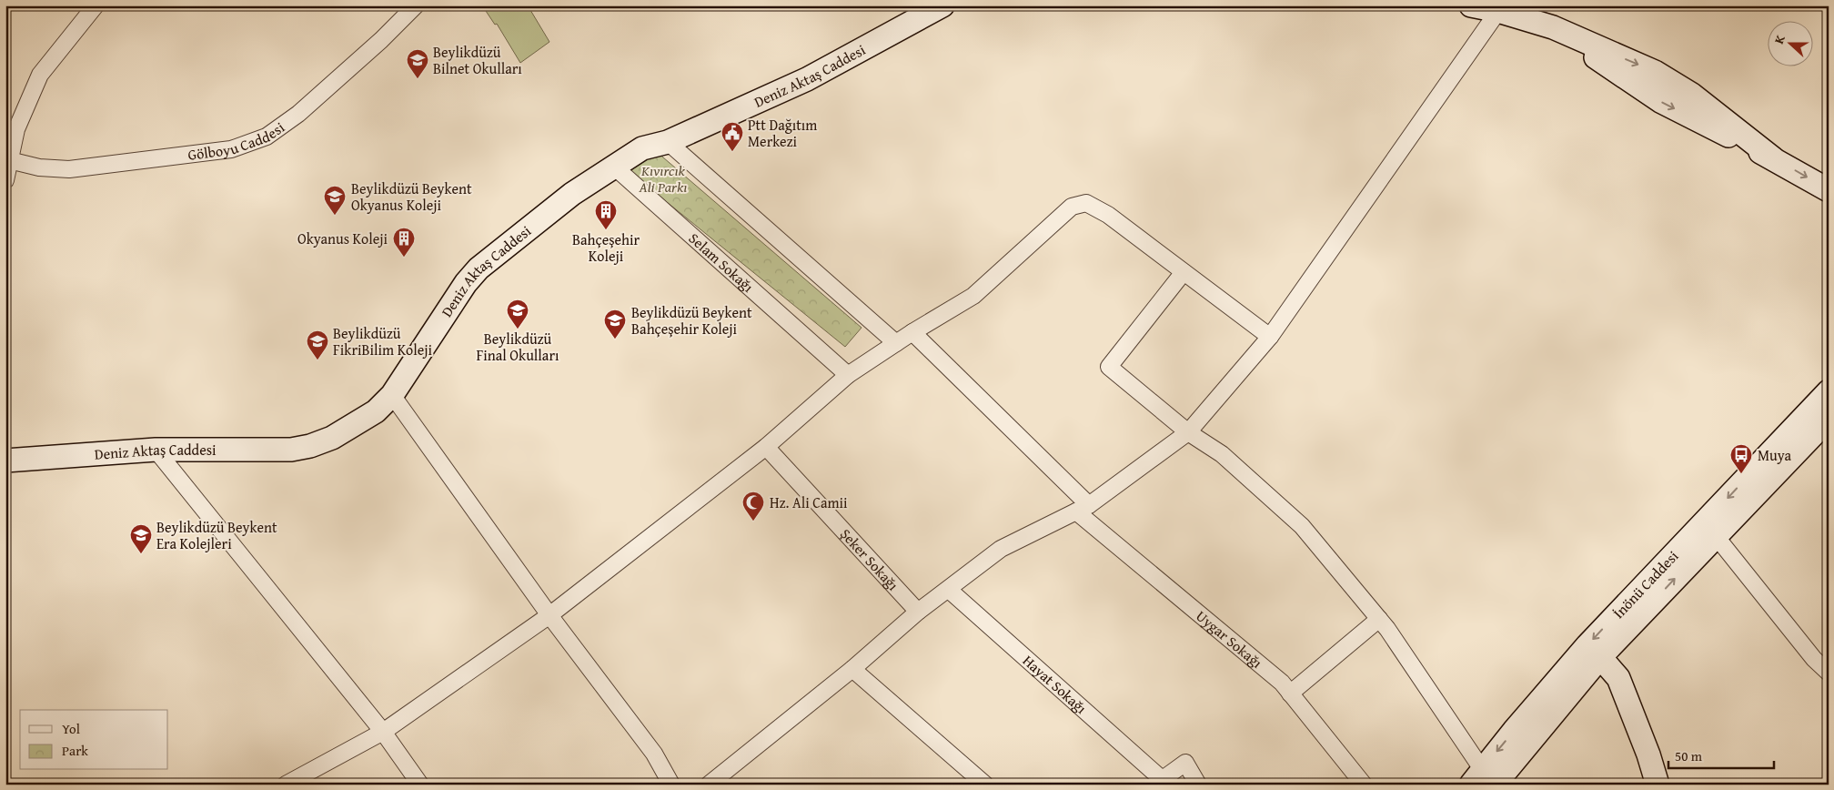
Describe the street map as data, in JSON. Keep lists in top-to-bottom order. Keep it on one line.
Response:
{"streets":{"street":["Deniz Aktaş Caddesi","Gölboyu Caddesi","Selam Sokağı","Şeker Sokağı","İnönü Caddesi","Uygar Sokağı","Hayat Sokağı"]},"crossings":[["Deniz Aktaş Caddesi","Selam Sokağı"]],"parks":["Kıvırcık Ali Parkı"],"places":{"school or university":["Beylikdüzü Bilnet Okulları","Beylikdüzü Beykent Okyanus Koleji","Beylikdüzü Final Okulları","Beylikdüzü Beykent Bahçeşehir Koleji","Beylikdüzü FikriBilim Koleji","Beylikdüzü Beykent Era Kolejleri"],"public building":["Ptt Dağıtım Merkezi"],"building":["Bahçeşehir Koleji","Okyanus Koleji"],"bus stop":["Muya"],"mosque":["Hz. Ali Camii"]},"legend":["Yol","Park"],"scale_bar":"50 m","north":"left"}
